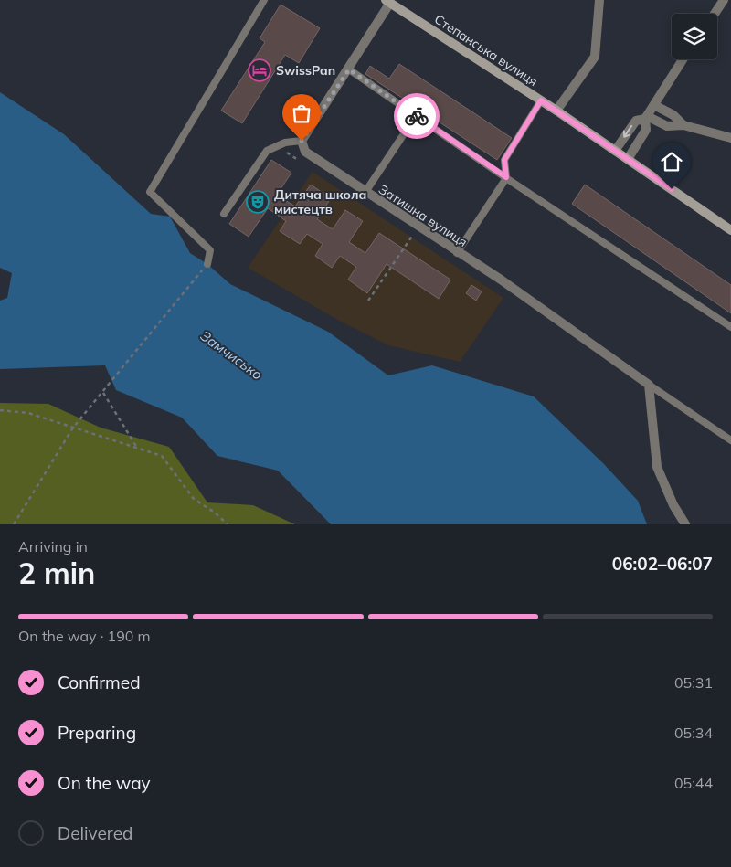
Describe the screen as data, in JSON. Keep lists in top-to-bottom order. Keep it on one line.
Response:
{"streets":{"main road":["Степанська вулиця"],"street":["Затишна вулиця"]},"water":["Замчисько"],"places":{"hotel":["SwissPan"],"theatre":["Дитяча школа мистецтв"]},"page":{"heading":["2 min","Arriving in","06:02–06:07"],"bar":"On the way · 190 m","list":[["Confirmed","05:31"],["Preparing","05:34"],["On the way","05:44"],"Delivered"]}}
